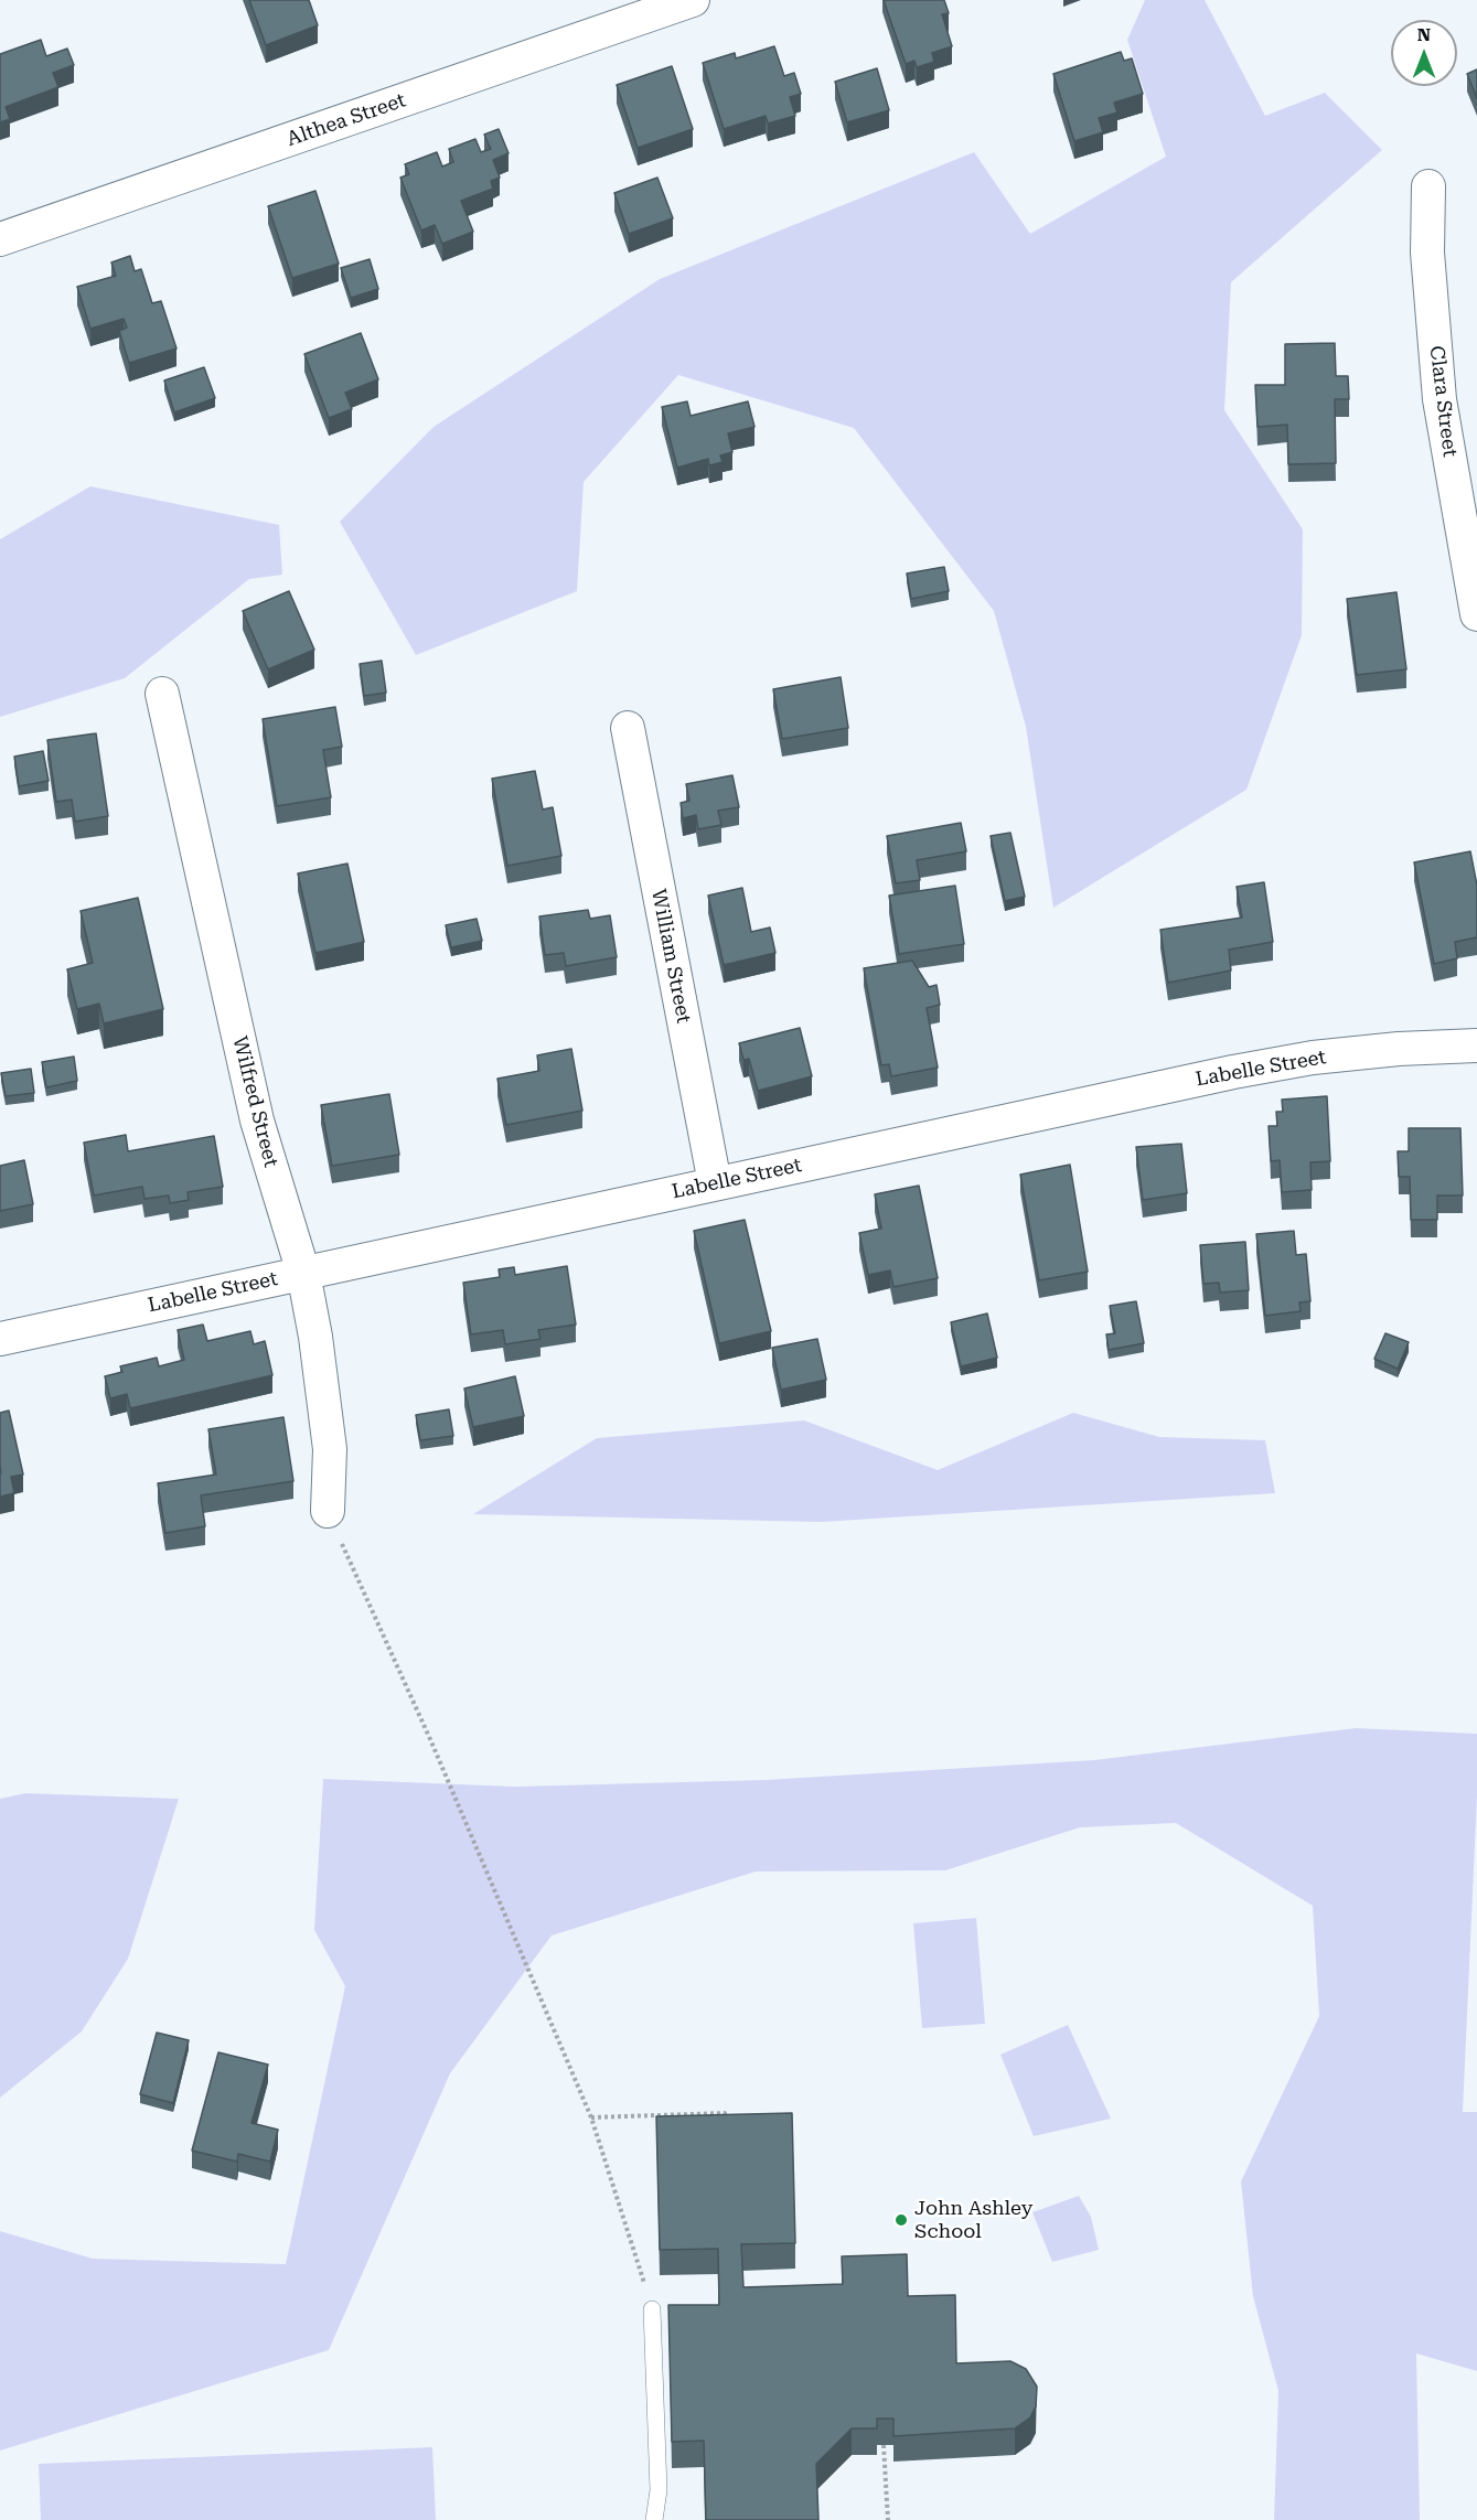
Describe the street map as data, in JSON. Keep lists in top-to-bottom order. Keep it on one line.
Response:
{"streets":{"street":["Althea Street","Clara Street","William Street","Labelle Street","Wilfred Street"]},"crossings":[["William Street","Labelle Street"],["Labelle Street","Wilfred Street"]],"places":["John Ashley School"],"north":"top"}
